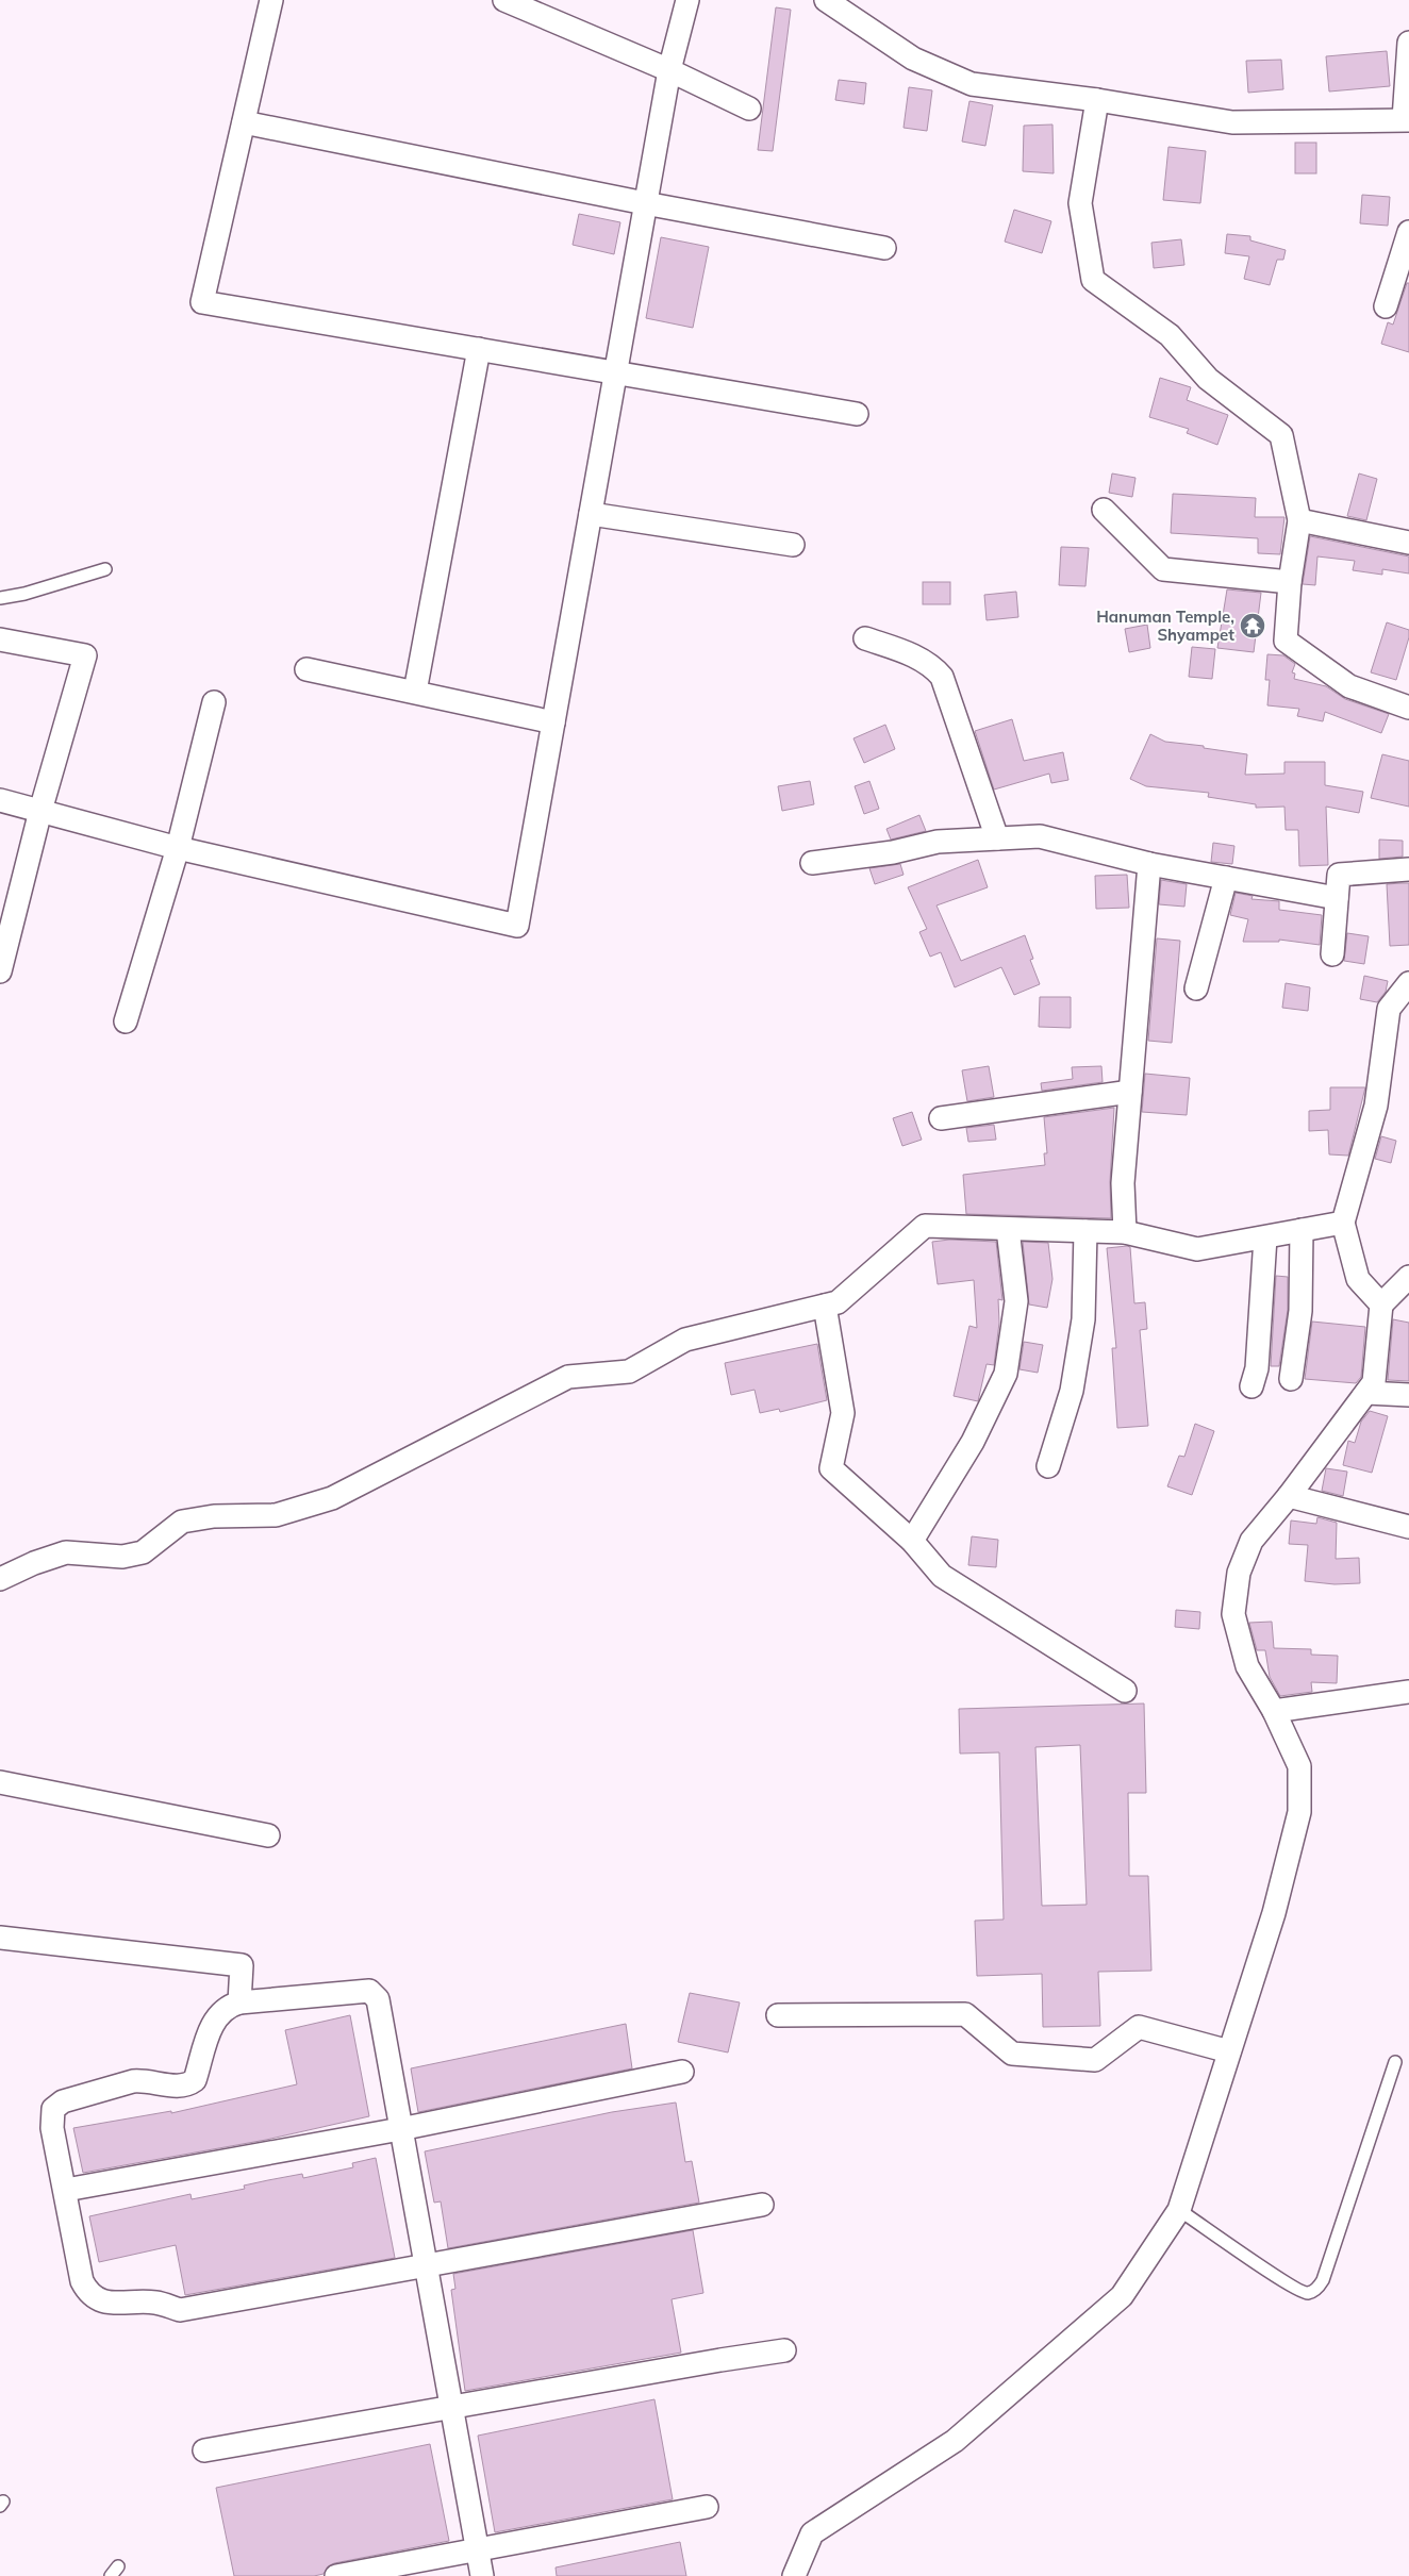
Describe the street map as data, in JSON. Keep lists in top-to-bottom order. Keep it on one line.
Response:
{"places":{"temple":["Hanuman Temple, Shyampet"]}}
